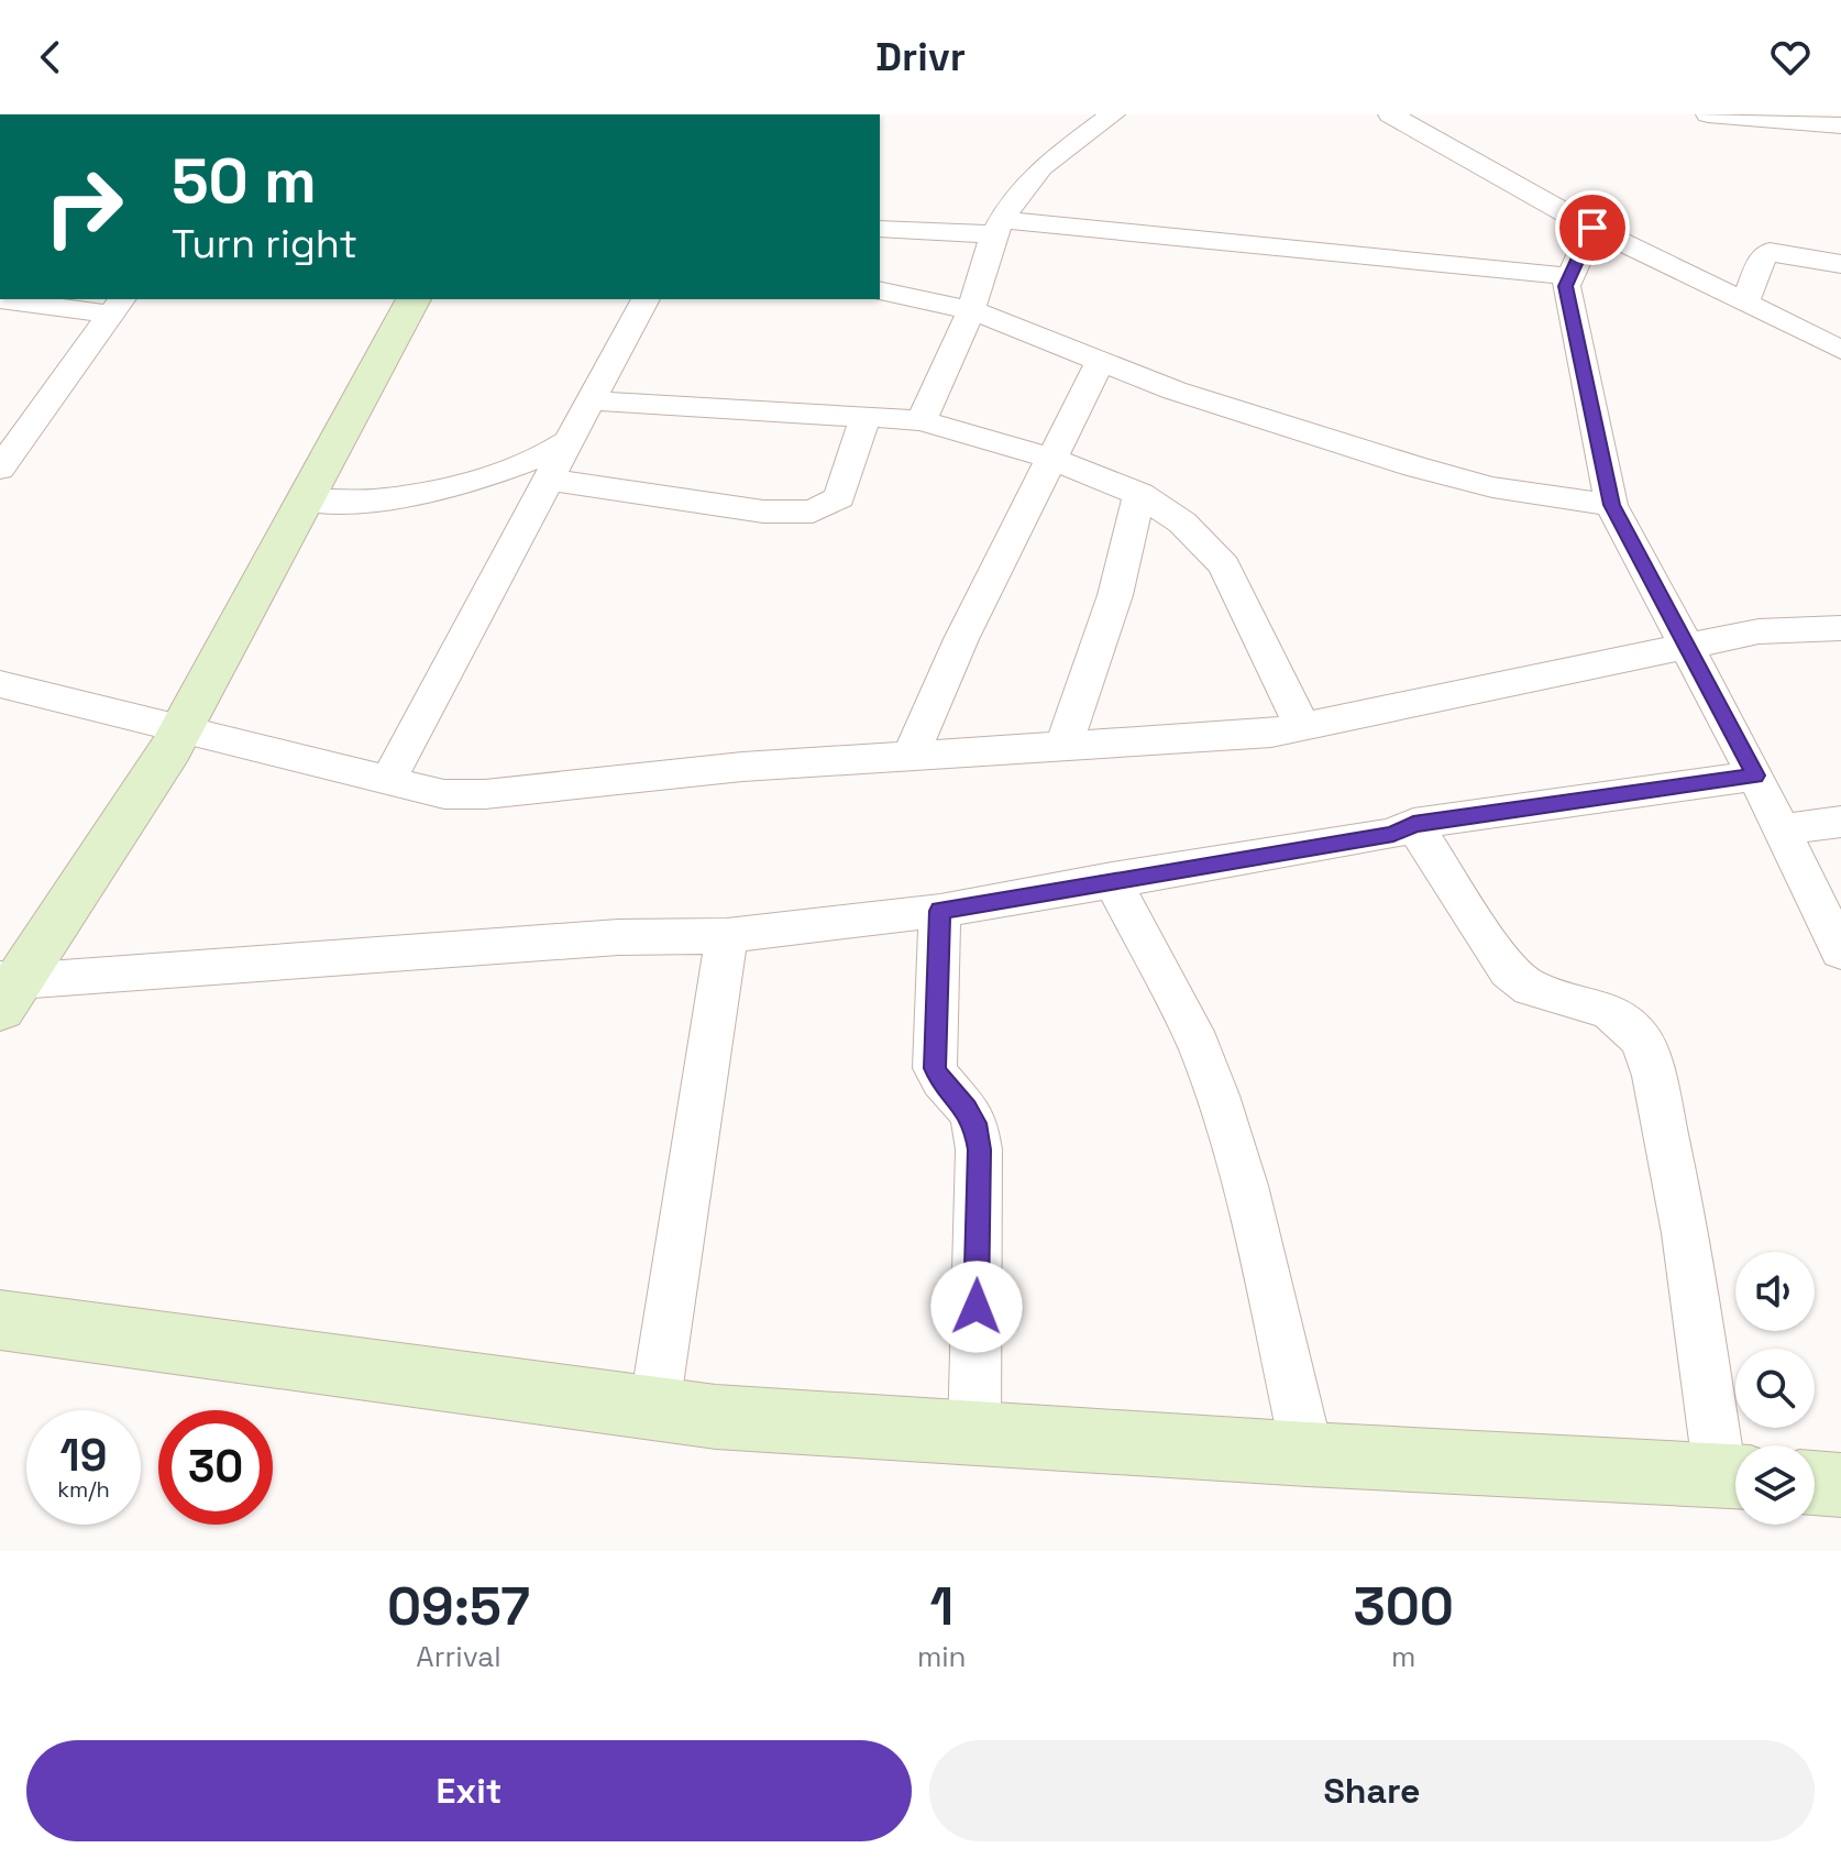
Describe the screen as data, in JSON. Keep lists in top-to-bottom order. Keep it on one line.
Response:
{"page":{"header":"Drivr","turn":["50 m","Turn right"],"speed":"19 km/h","limit":"30","eta":["09:57","Arrival","1","min","300","m"],"buttons":["Exit","Share"]}}
